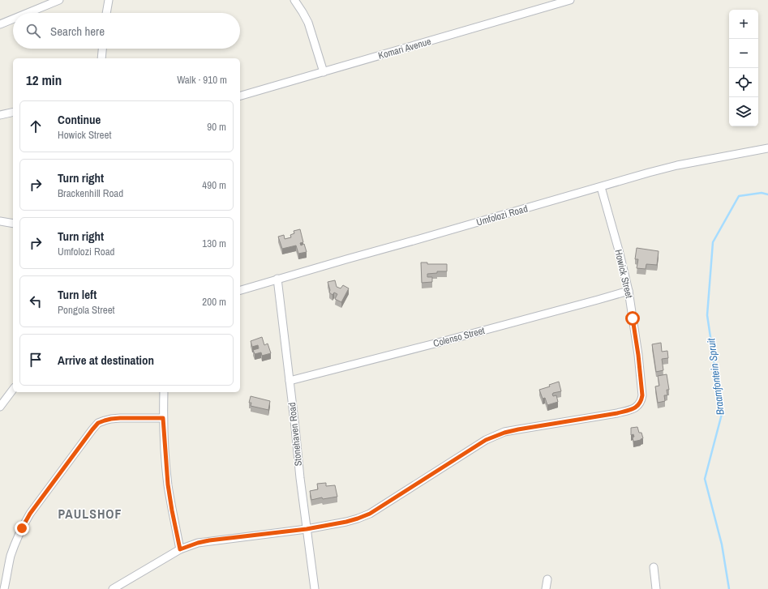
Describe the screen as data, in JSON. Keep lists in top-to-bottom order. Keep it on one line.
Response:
{"streets":{"street":["Komari Avenue","Umfolozi Road","Howick Street","Colenso Street","Stonehaven Road"]},"crossings":[["Umfolozi Road","Howick Street"],["Umfolozi Road","Stonehaven Road"],["Howick Street","Colenso Street"],["Howick Street","Stonehaven Road"],["Colenso Street","Stonehaven Road"]],"districts":["PAULSHOF"],"water":["Braamfontein Spruit"],"page":{"map_buttons":["+","−"],"search":"Search here","heading":["12 min","Walk · 910 m"],"list":[["Continue","Howick Street","90 m"],["Turn right","Brackenhill Road","490 m"],["Turn right","Umfolozi Road","130 m"],["Turn left","Pongola Street","200 m"],"Arrive at destination"]}}
